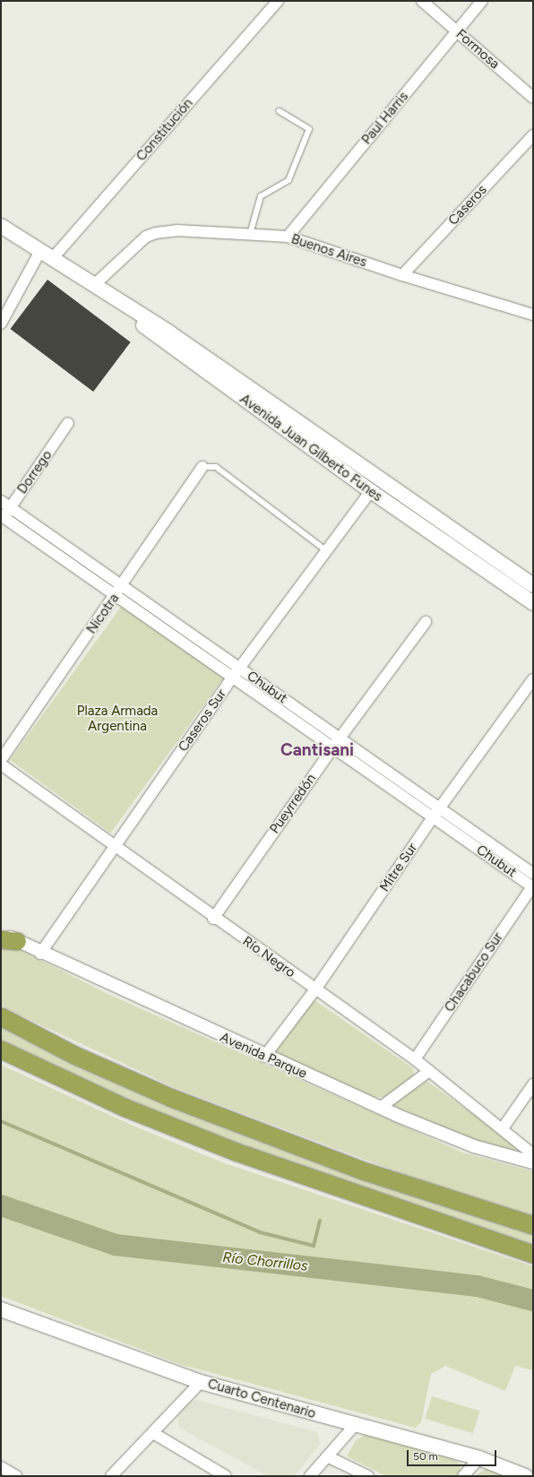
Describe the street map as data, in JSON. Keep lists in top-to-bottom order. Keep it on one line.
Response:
{"streets":{"main road":["Avenida Juan Gilberto Funes","Cuarto Centenario"],"street":["Formosa","Paul Harris","Constitución","Caseros","Buenos Aires","Dorrego","Nicotra","Chubut","Caseros Sur","Pueyrredón","Mitre Sur","Río Negro","Chacabuco Sur","Avenida Parque"]},"crossings":[["Formosa","Paul Harris"],["Paul Harris","Buenos Aires"],["Constitución","Avenida Juan Gilberto Funes"],["Caseros","Buenos Aires"],["Buenos Aires","Avenida Juan Gilberto Funes"],["Avenida Juan Gilberto Funes","Caseros Sur"],["Dorrego","Chubut"],["Nicotra","Chubut"],["Chubut","Caseros Sur"],["Chubut","Pueyrredón"],["Chubut","Mitre Sur"],["Chubut","Chacabuco Sur"],["Caseros Sur","Río Negro"],["Caseros Sur","Avenida Parque"],["Pueyrredón","Río Negro"],["Mitre Sur","Río Negro"],["Mitre Sur","Avenida Parque"],["Río Negro","Chacabuco Sur"]],"districts":["Cantisani"],"water":["Río Chorrillos"],"parks":["Plaza Armada Argentina"],"scale_bar":"50 m"}
